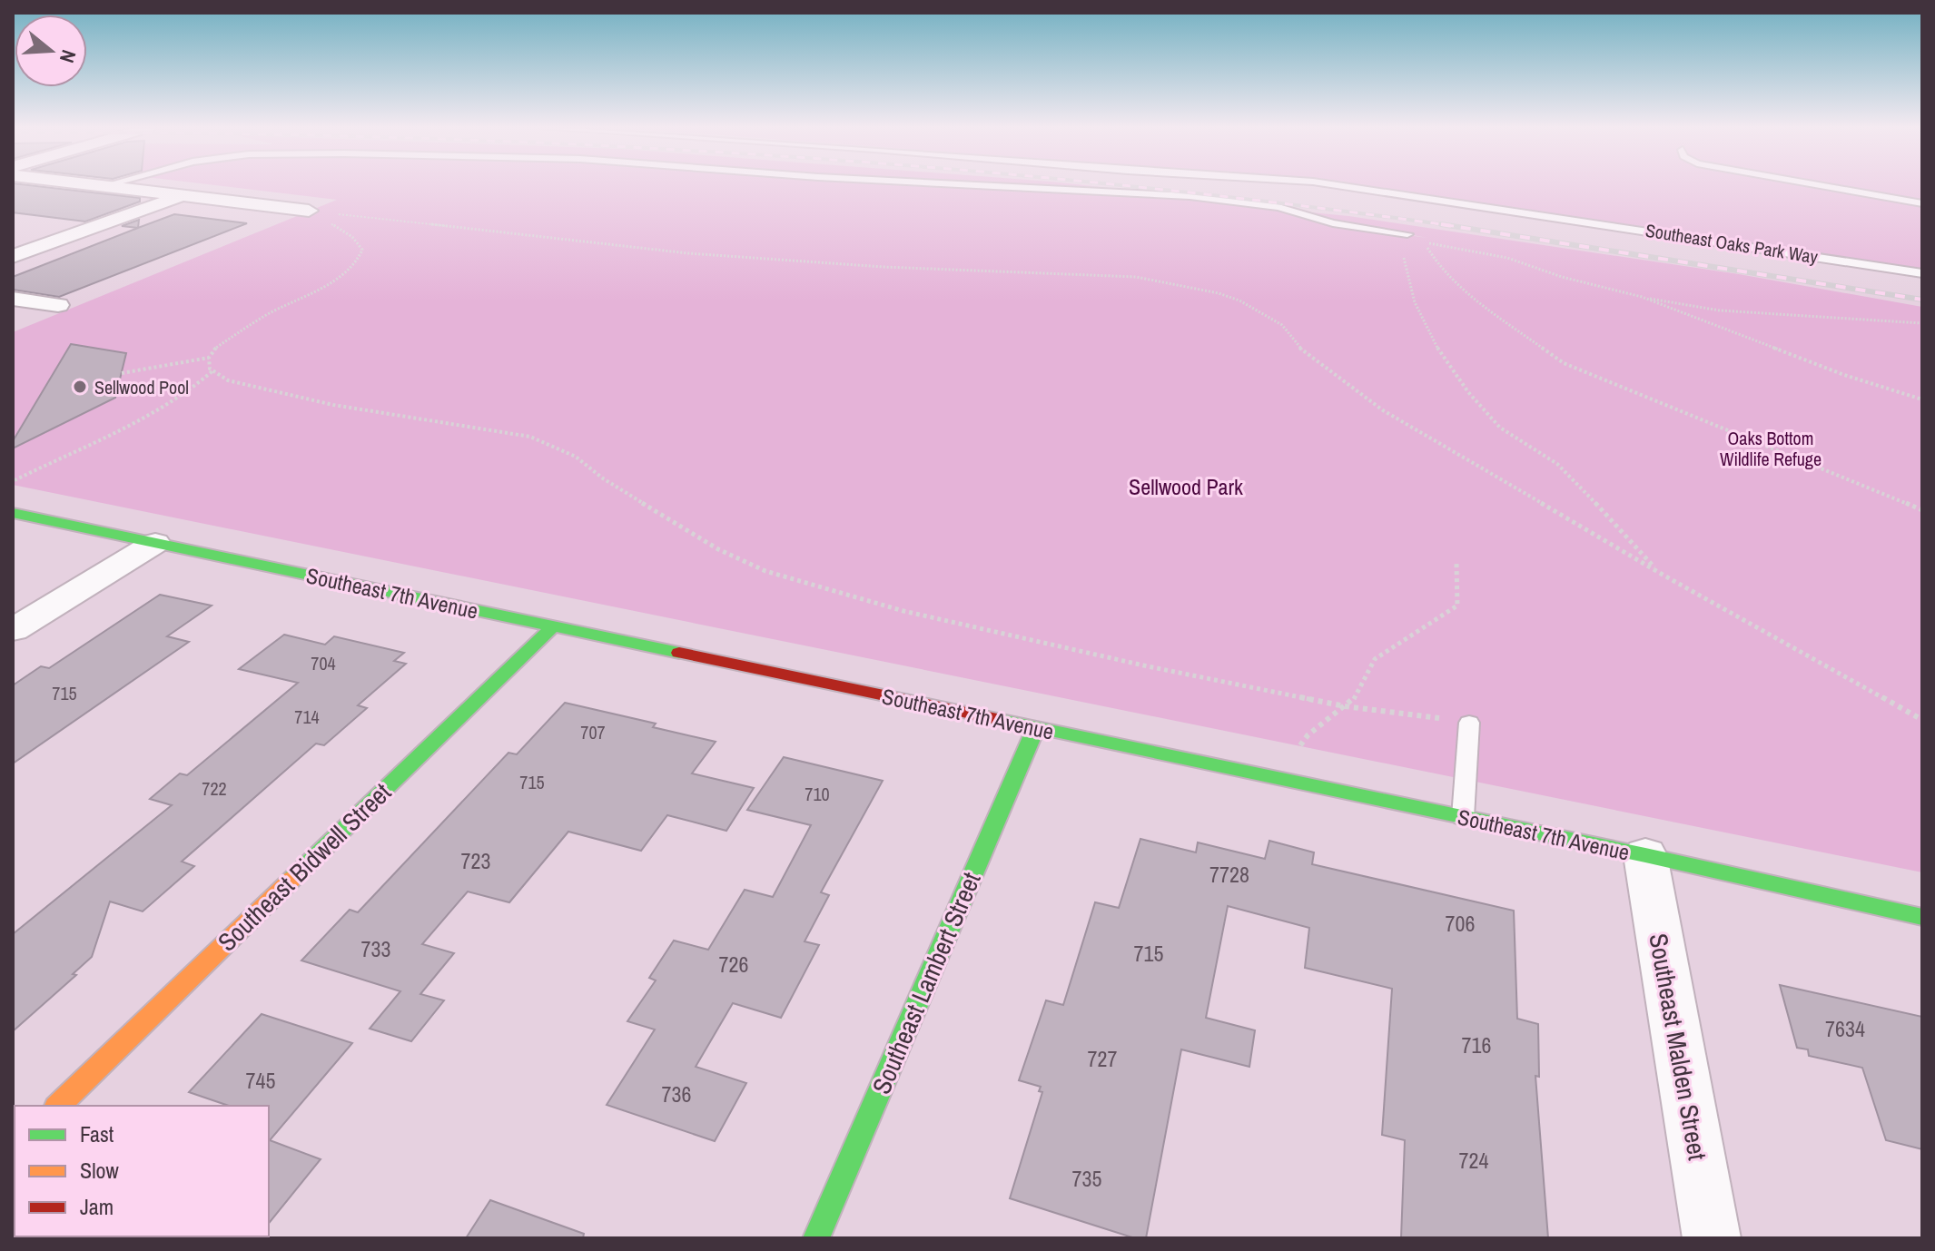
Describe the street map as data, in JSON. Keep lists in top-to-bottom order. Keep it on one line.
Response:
{"streets":{"street":["Southeast 7th Avenue","Southeast Bidwell Street","Southeast Lambert Street","Southeast Malden Street"],"lane":["Southeast Oaks Park Way"]},"crossings":[["Southeast 7th Avenue","Southeast Bidwell Street"],["Southeast 7th Avenue","Southeast Lambert Street"],["Southeast 7th Avenue","Southeast Malden Street"]],"parks":["Oaks Bottom Wildlife Refuge","Sellwood Park"],"places":["Sellwood Pool"],"house_numbers":["704","715","714","707","715","722","710","723","7728","706","733","715","726","7634","716","727","745","736","724","735"],"legend":["Fast","Slow","Jam"],"north":"right"}
